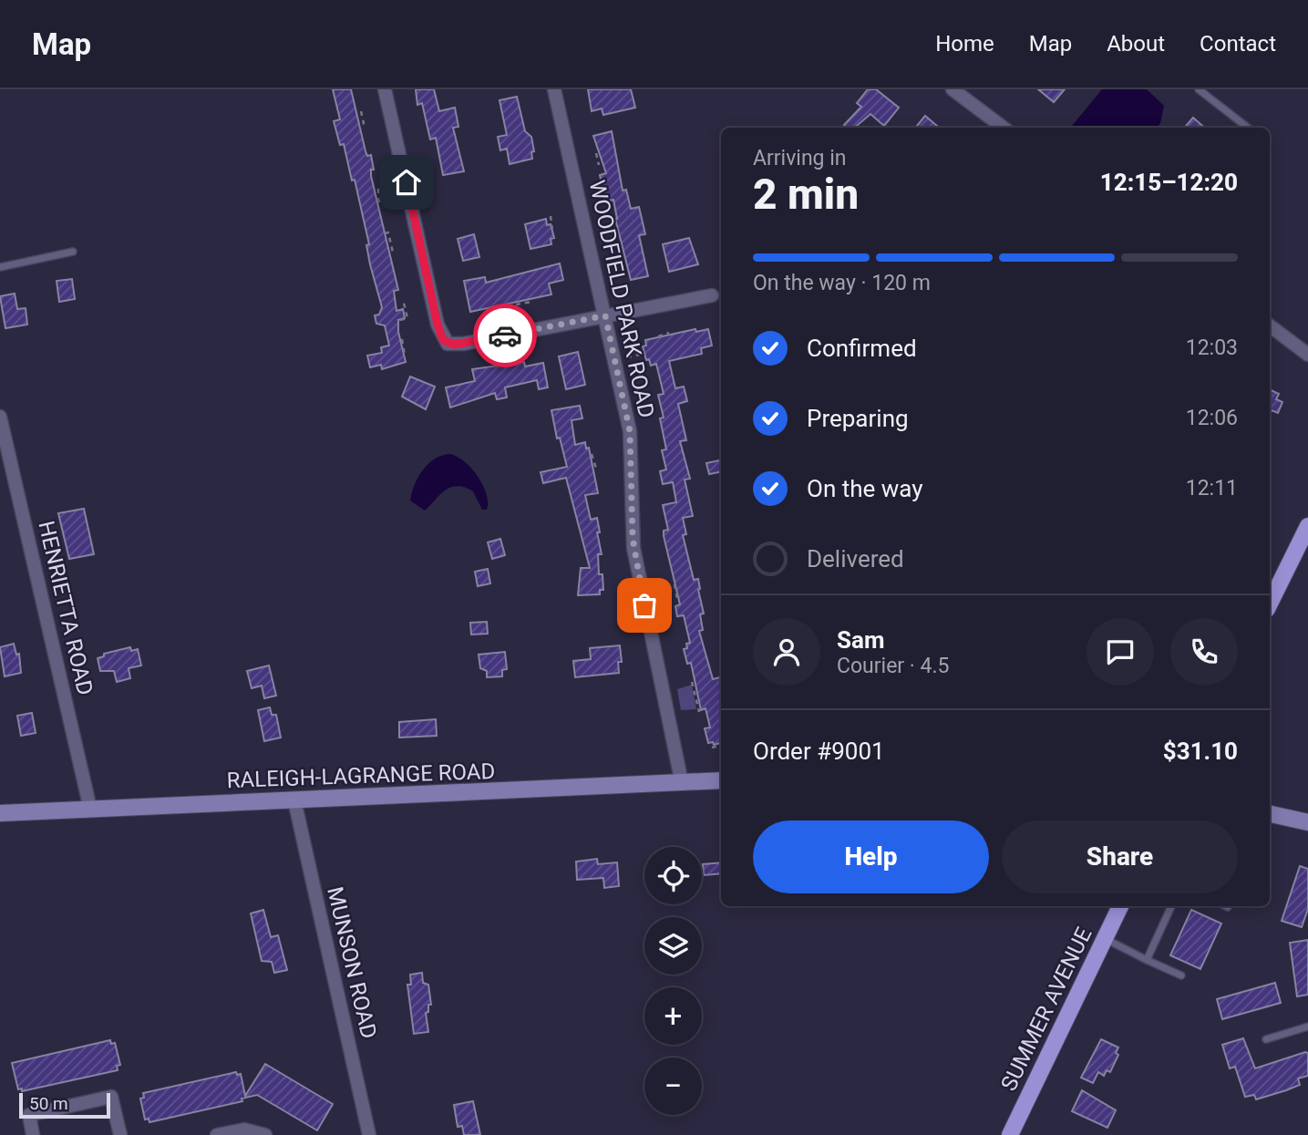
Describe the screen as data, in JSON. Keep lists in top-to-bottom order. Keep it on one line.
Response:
{"streets":{"main road":["RALEIGH-LAGRANGE ROAD","SUMMER AVENUE"],"street":["WOODFIELD PARK ROAD","HENRIETTA ROAD","MUNSON ROAD"]},"crossings":[["WOODFIELD PARK ROAD","RALEIGH-LAGRANGE ROAD"],["HENRIETTA ROAD","RALEIGH-LAGRANGE ROAD"],["RALEIGH-LAGRANGE ROAD","MUNSON ROAD"]],"scale_bar":"50 m","page":{"header":"Map","nav":["Home","Map","About","Contact"],"heading":["2 min","Arriving in","12:15–12:20"],"panel":["Sam","Courier · 4.5","Order #9001","$31.10"],"bar":"On the way · 120 m","list":[["Confirmed","12:03"],["Preparing","12:06"],["On the way","12:11"],"Delivered"],"buttons":["Help","Share"],"map_buttons":["+","−"],"scale":"50 m"}}
